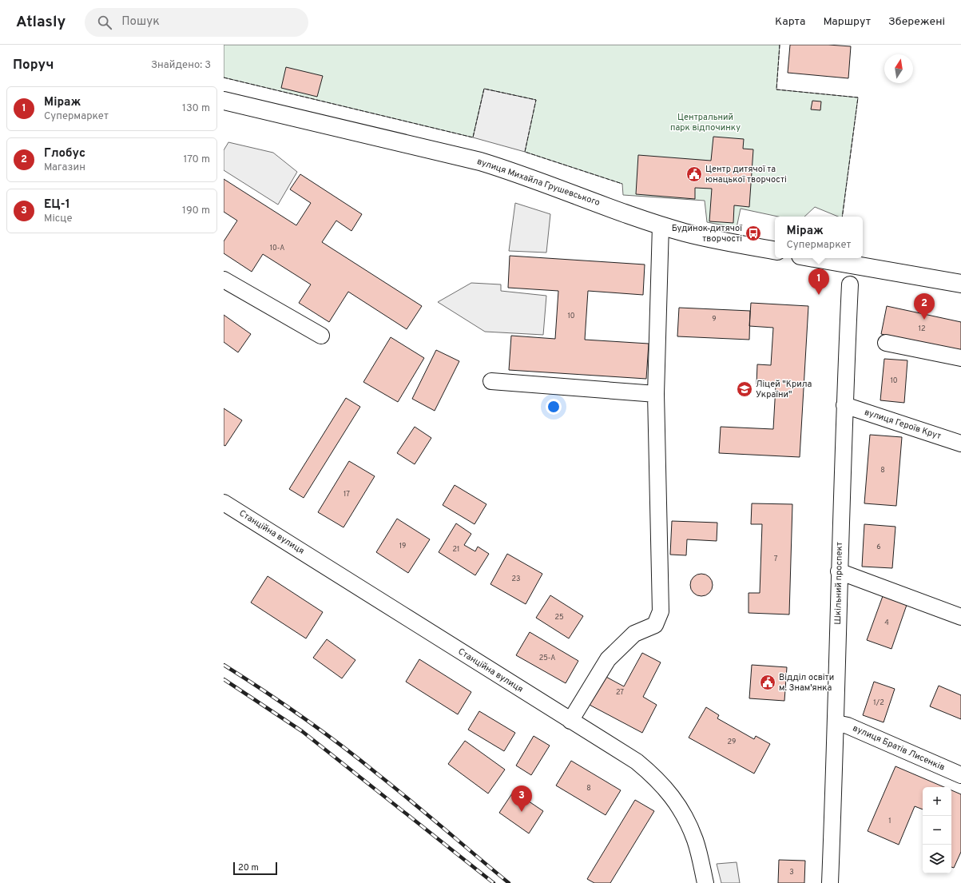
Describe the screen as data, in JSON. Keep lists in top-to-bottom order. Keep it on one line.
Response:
{"streets":{"main road":["вулиця Михайла Грушевського"],"street":["вулиця Героїв Крут","Станційна вулиця","Шкільний проспект","вулиця Братів Лисенків"]},"crossings":[["вулиця Героїв Крут","Шкільний проспект"],["Шкільний проспект","вулиця Братів Лисенків"]],"parks":["Центральний парк відпочинку"],"places":{"public building":["Центр дитячої та юнацької творчості","Відділ освіти м. Знам'янка"],"bus stop":["Будинок дитячої творчості"],"school or university":["Ліцей \"Крила України\""]},"house_numbers":["10-А","10","9","12","10","8","17","19","6","21","7","23","25","4","25-А","27","1/2","29","8","1","3"],"scale_bar":"20 m","north":"top","page":{"header":"Atlasly","search":"Пошук","nav":["Карта","Маршрут","Збережені"],"heading":["Поруч","Знайдено: 3"],"list":[{"mark":"1","name":"Міраж","note":"Супермаркет","value":"130 m"},{"mark":"2","name":"Глобус","note":"Магазин","value":"170 m"},{"mark":"3","name":"ЕЦ-1","note":"Місце","value":"190 m"}],"popup":["Міраж","Супермаркет"],"pins":["1","2","3"],"map_buttons":["+","−"],"scale":"20 m"}}
